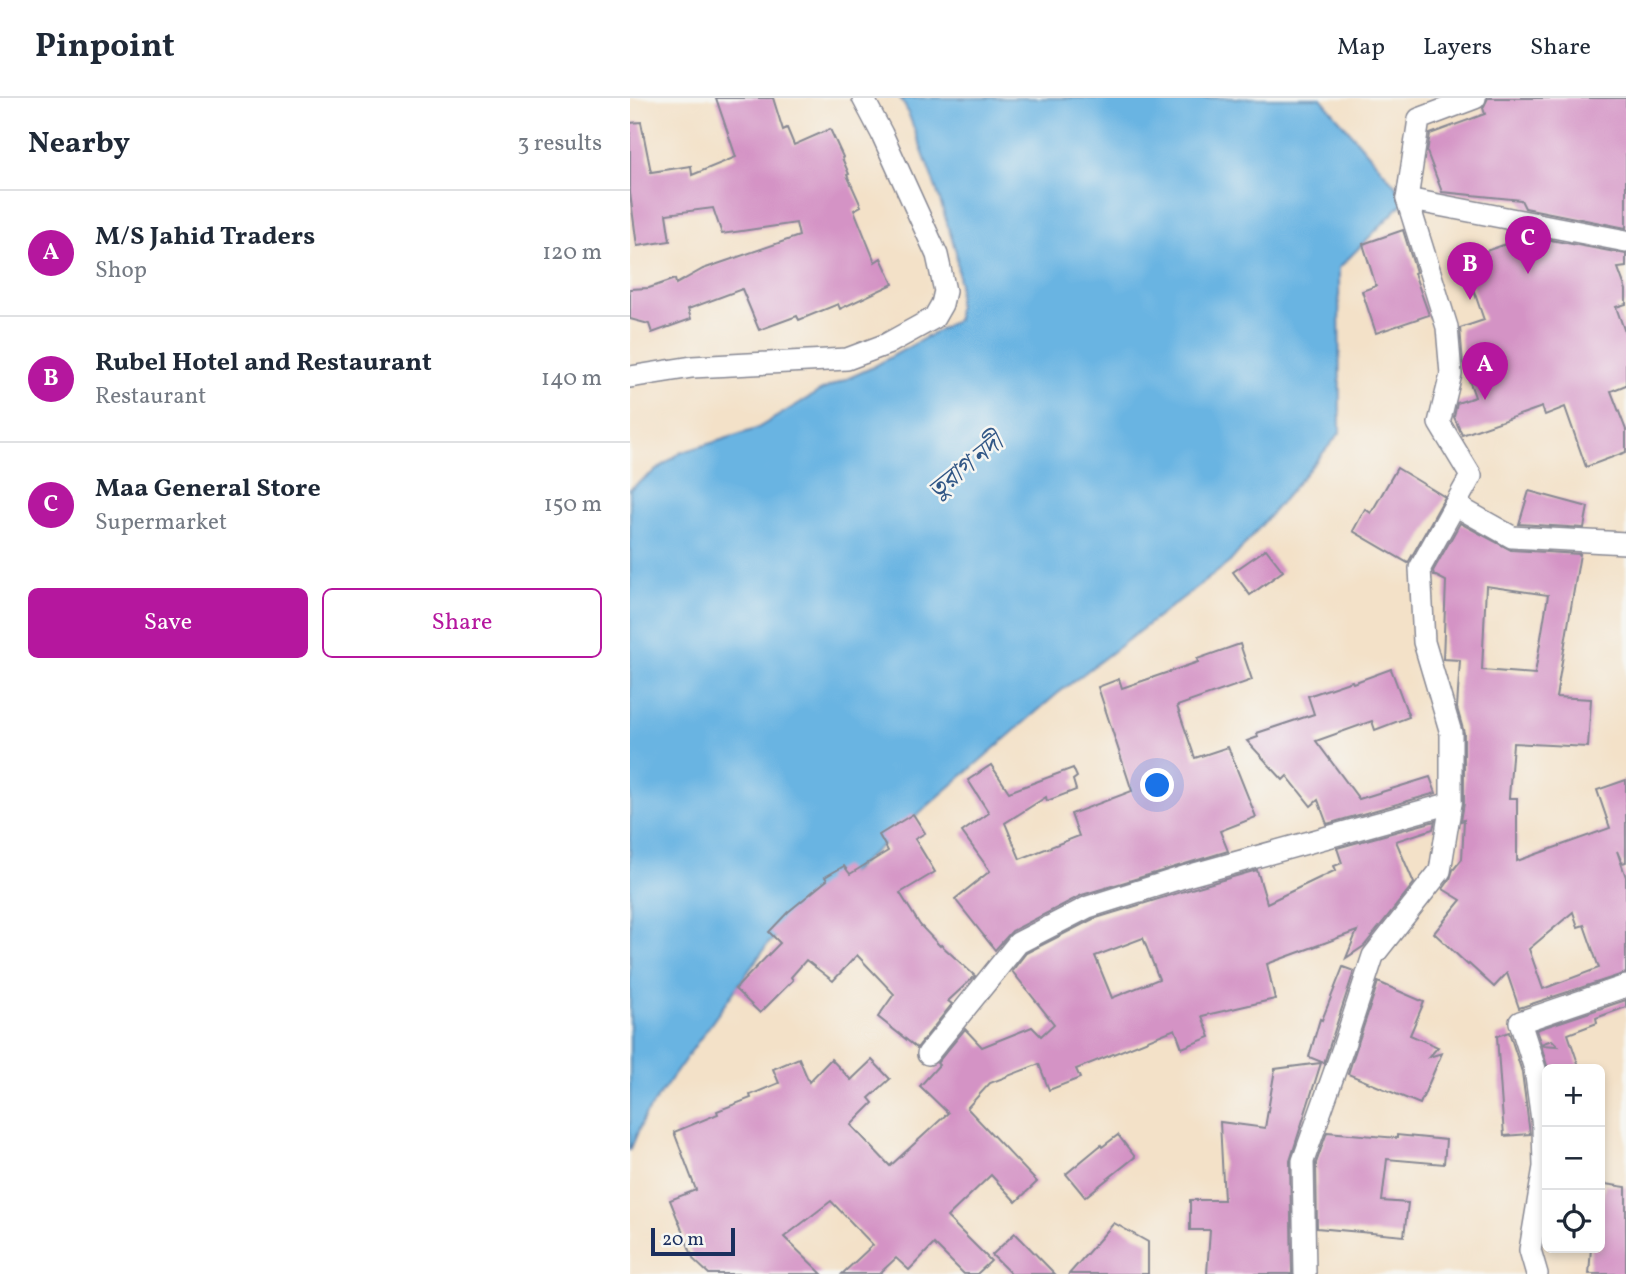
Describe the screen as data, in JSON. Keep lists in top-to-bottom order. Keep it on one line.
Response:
{"water":["তুরাগ নদী"],"scale_bar":"20 m","page":{"header":"Pinpoint","nav":["Map","Layers","Share"],"heading":["Nearby","3 results"],"list":[{"mark":"A","name":"M/S Jahid Traders","note":"Shop","value":"120 m"},{"mark":"B","name":"Rubel Hotel and Restaurant","note":"Restaurant","value":"140 m"},{"mark":"C","name":"Maa General Store","note":"Supermarket","value":"150 m"}],"pins":["C","B","A"],"buttons":["Save","Share"],"map_buttons":["+","−"],"scale":"20 m"}}
